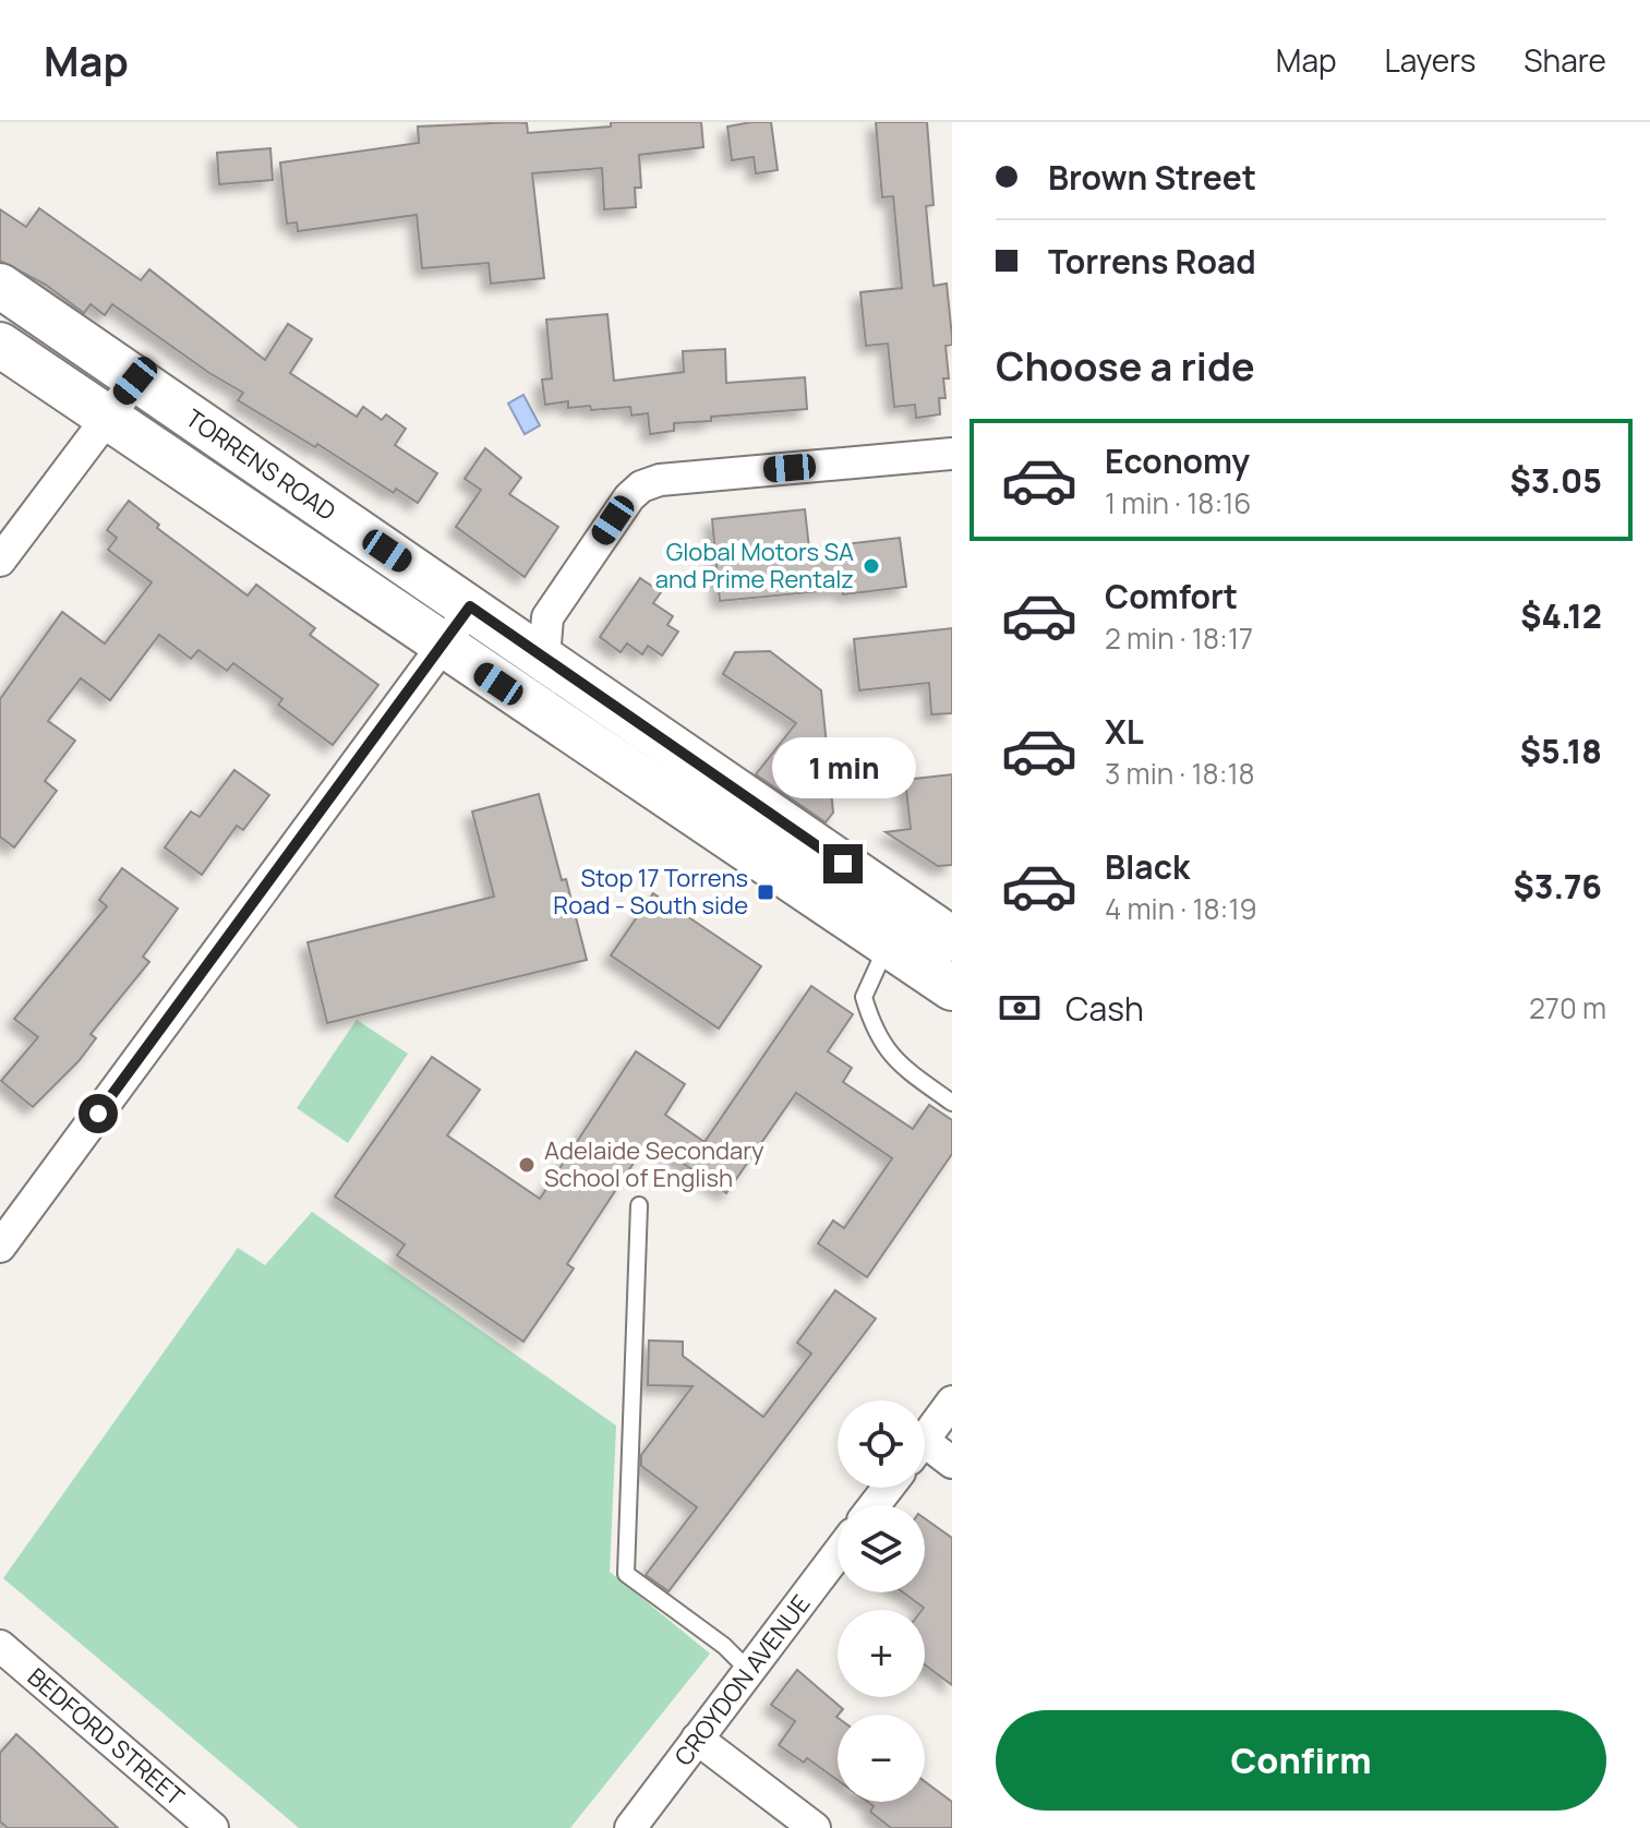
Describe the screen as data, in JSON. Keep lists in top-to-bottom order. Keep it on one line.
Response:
{"streets":{"main road":["TORRENS ROAD"],"street":["CROYDON AVENUE","BEDFORD STREET"]},"places":{"other":["Global Motors SA and Prime Rentalz","Adelaide Secondary School of English"],"transit":["Stop 17 Torrens Road - South side"]},"page":{"header":"Map","nav":["Map","Layers","Share"],"banner":["Brown Street","Torrens Road"],"heading":"Choose a ride","list":[{"name":"Economy","note":"1 min · 18:16","value":"$3.05"},{"name":"Comfort","note":"2 min · 18:17","value":"$4.12"},{"name":"XL","note":"3 min · 18:18","value":"$5.18"},{"name":"Black","note":"4 min · 18:19","value":"$3.76"}],"bubble":"1 min","pay":["Cash","270 m"],"map_buttons":["+","−"],"buttons":"Confirm"}}
